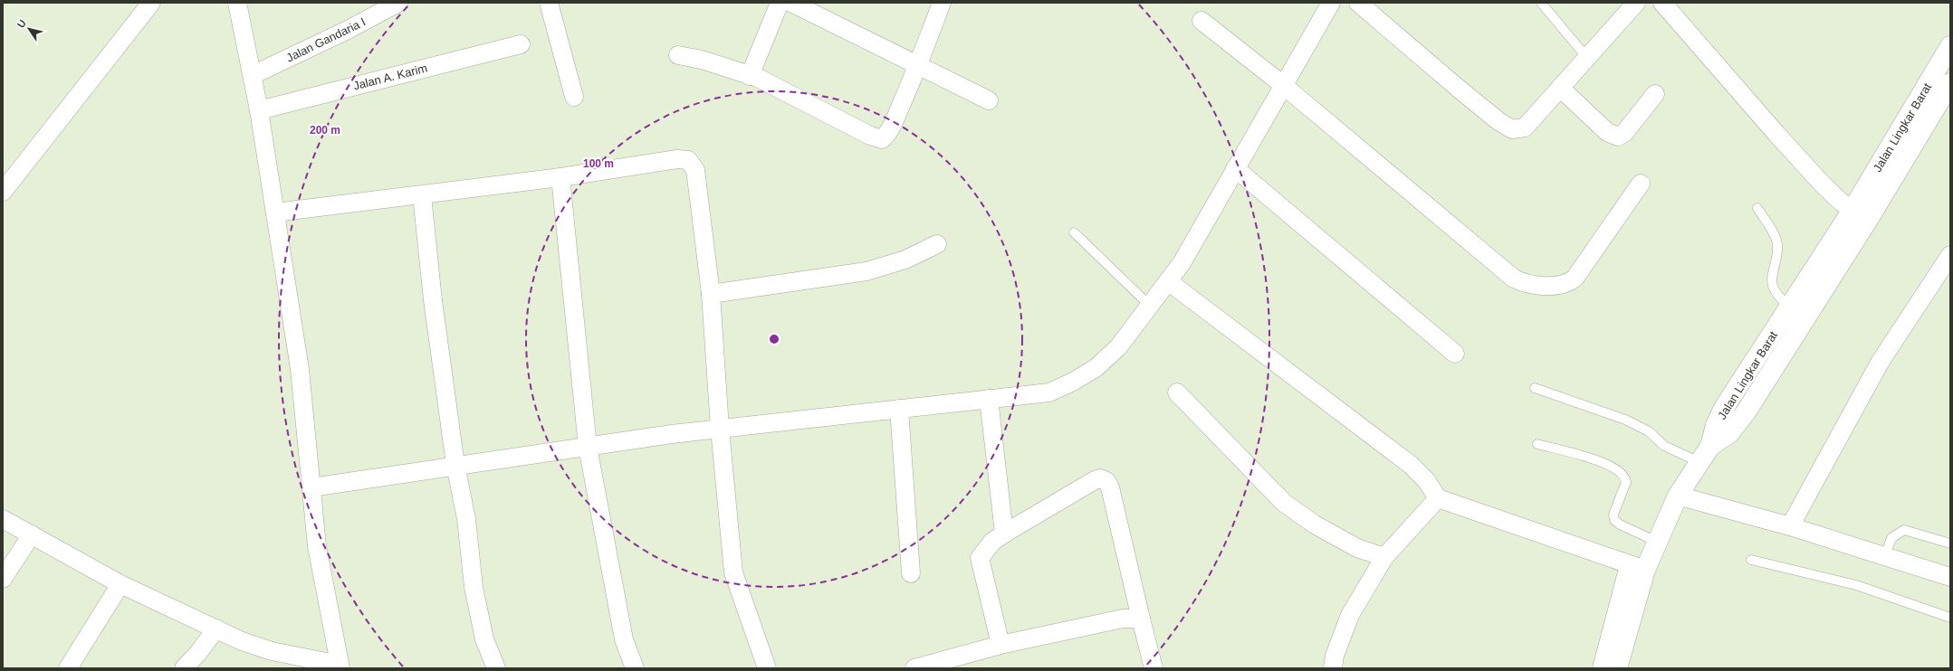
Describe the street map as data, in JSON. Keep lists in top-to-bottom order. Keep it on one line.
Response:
{"streets":{"street":["Jalan Gandaria I","Jalan A. Karim","Jalan Lingkar Barat"]},"north":"top left","rings":["200 m","100 m"]}
